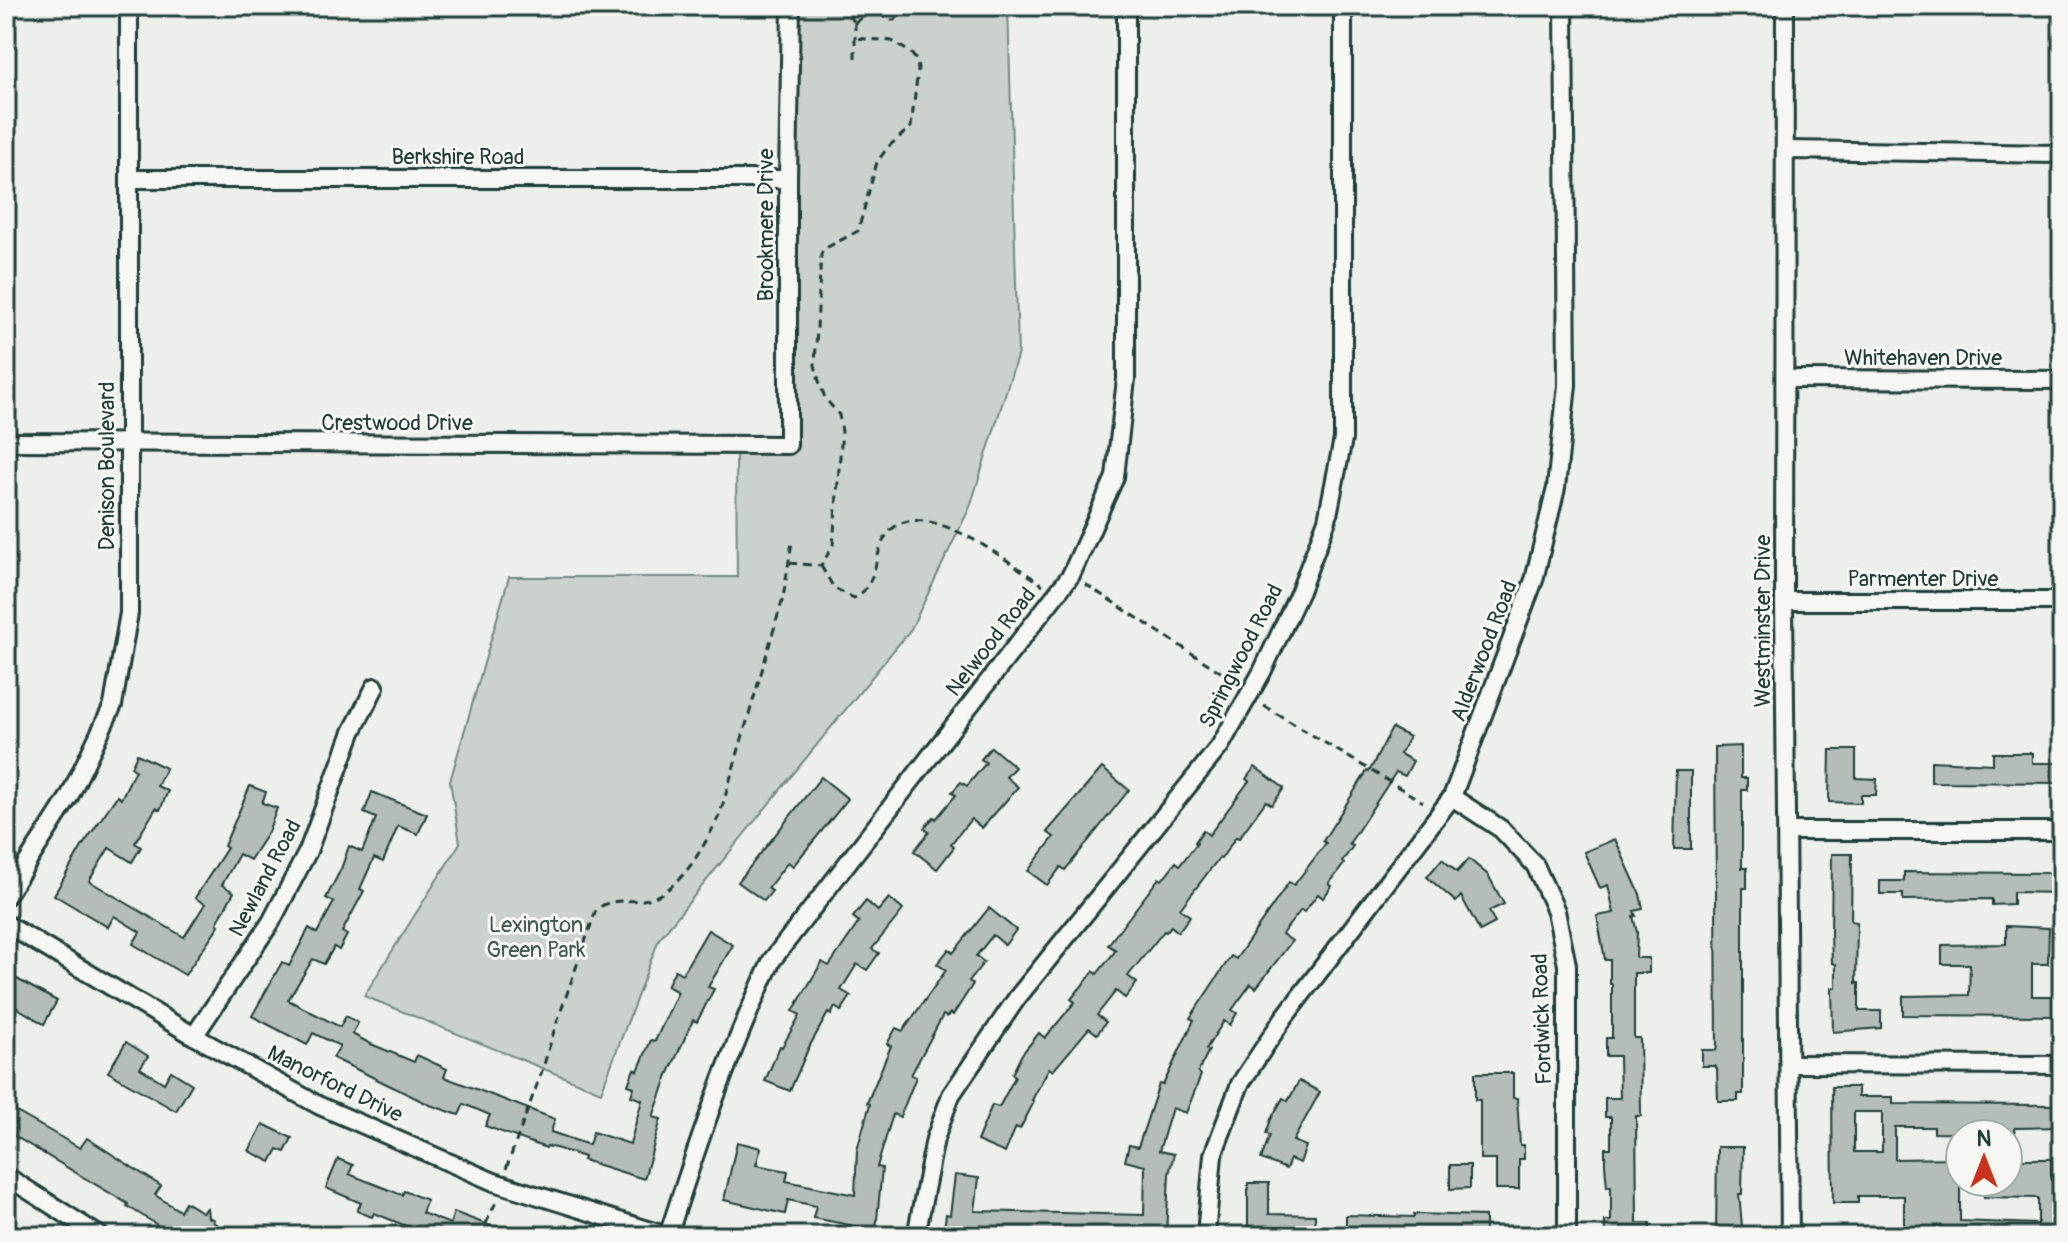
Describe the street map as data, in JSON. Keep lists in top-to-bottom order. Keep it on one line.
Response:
{"streets":{"street":["Berkshire Road","Brookmere Drive","Whitehaven Drive","Crestwood Drive","Denison Boulevard","Parmenter Drive","Westminster Drive","Nelwood Road","Alderwood Road","Springwood Road","Newland Road","Fordwick Road","Manorford Drive"]},"crossings":[["Berkshire Road","Brookmere Drive"],["Berkshire Road","Denison Boulevard"],["Brookmere Drive","Crestwood Drive"],["Whitehaven Drive","Westminster Drive"],["Crestwood Drive","Denison Boulevard"],["Parmenter Drive","Westminster Drive"],["Nelwood Road","Manorford Drive"],["Alderwood Road","Fordwick Road"],["Newland Road","Manorford Drive"]],"parks":["Lexington Green Park"],"north":"top"}
